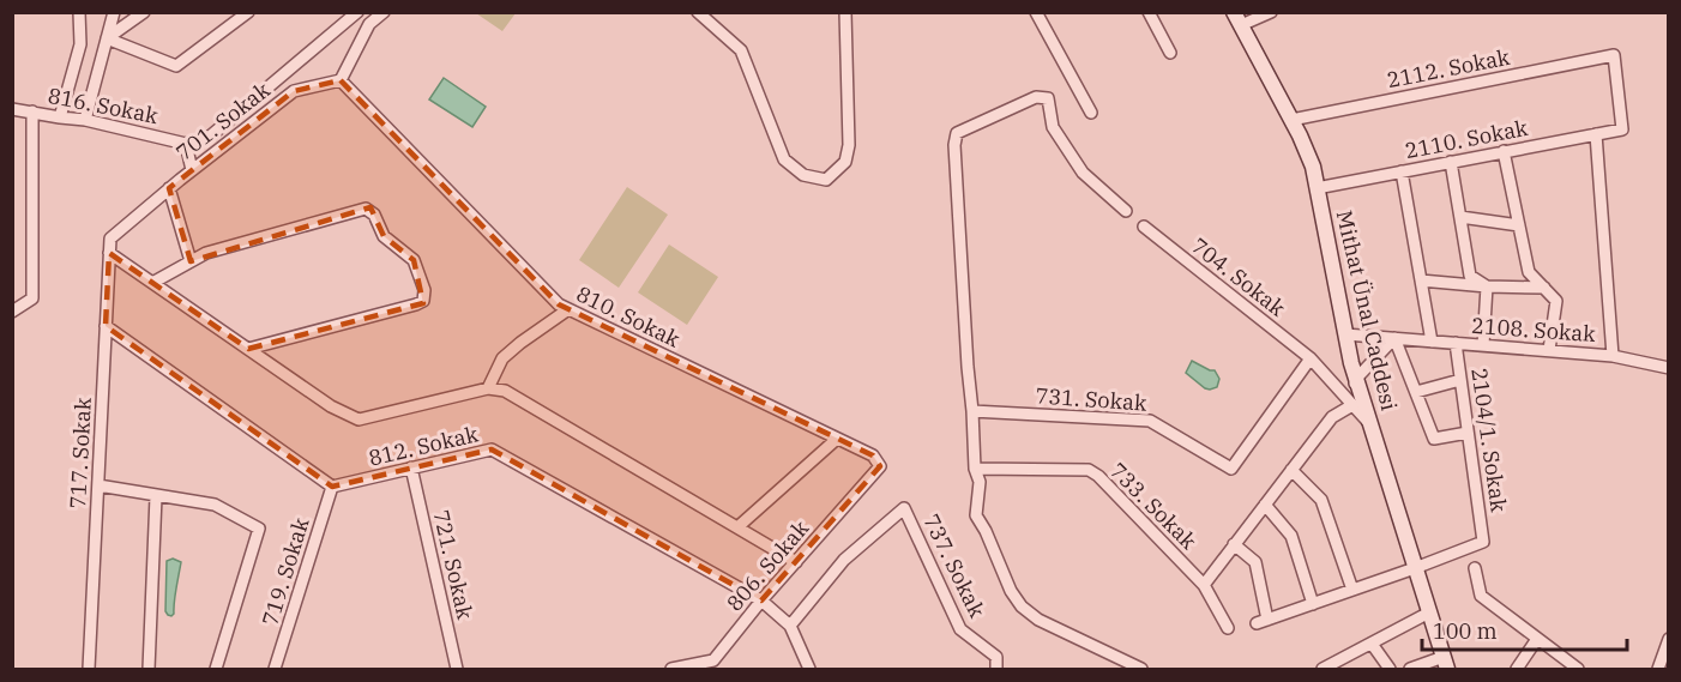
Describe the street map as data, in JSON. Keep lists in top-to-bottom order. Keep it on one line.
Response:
{"streets":{"main road":["Mithat Ünal Caddesi"],"street":["2112. Sokak","816. Sokak","701. Sokak","2110. Sokak","704. Sokak","810. Sokak","2108. Sokak","731. Sokak","2104/1. Sokak","812. Sokak","717. Sokak","733. Sokak","721. Sokak","806. Sokak","737. Sokak","719. Sokak"]},"crossings":[["2112. Sokak","2110. Sokak"],["2112. Sokak","Mithat Ünal Caddesi"],["816. Sokak","701. Sokak"],["701. Sokak","810. Sokak"],["701. Sokak","717. Sokak"],["2110. Sokak","Mithat Ünal Caddesi"],["704. Sokak","Mithat Ünal Caddesi"],["704. Sokak","731. Sokak"],["Mithat Ünal Caddesi","2108. Sokak"],["Mithat Ünal Caddesi","2104/1. Sokak"],["810. Sokak","806. Sokak"],["2108. Sokak","2104/1. Sokak"],["812. Sokak","721. Sokak"],["812. Sokak","806. Sokak"],["812. Sokak","737. Sokak"],["812. Sokak","719. Sokak"]],"scale_bar":"100 m"}
